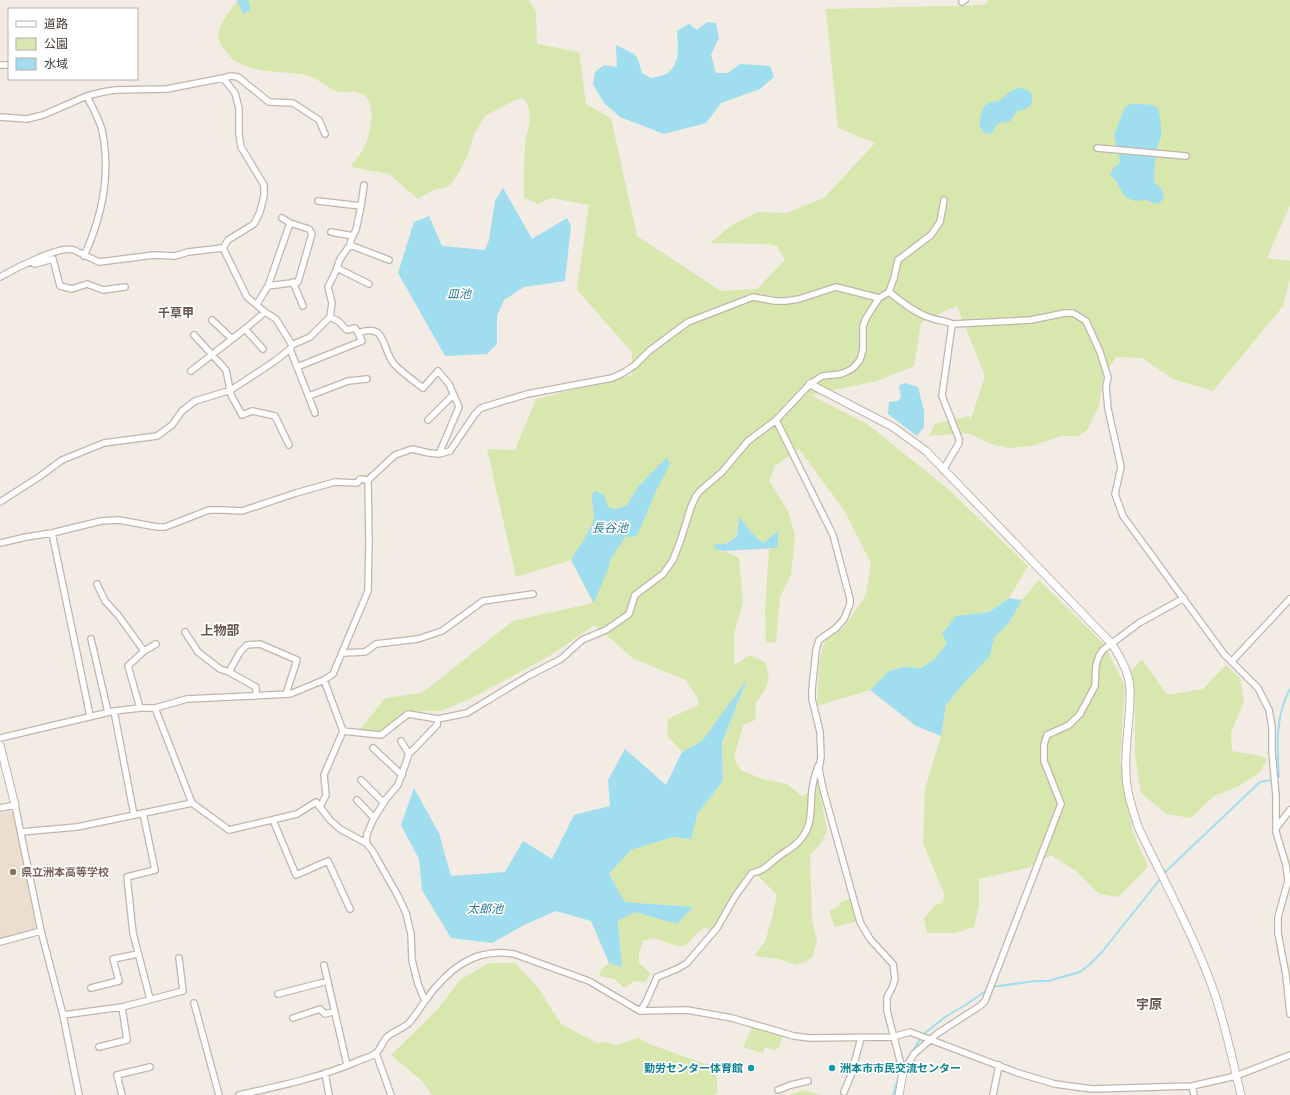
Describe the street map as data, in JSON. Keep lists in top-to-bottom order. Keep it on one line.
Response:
{"districts":["千草甲","上物部","宇原"],"water":["皿池","長谷池","太郎池"],"places":["県立洲本高等学校","勤労センター体育館","洲本市市民交流センター"],"legend":["道路","公園","水域"]}
